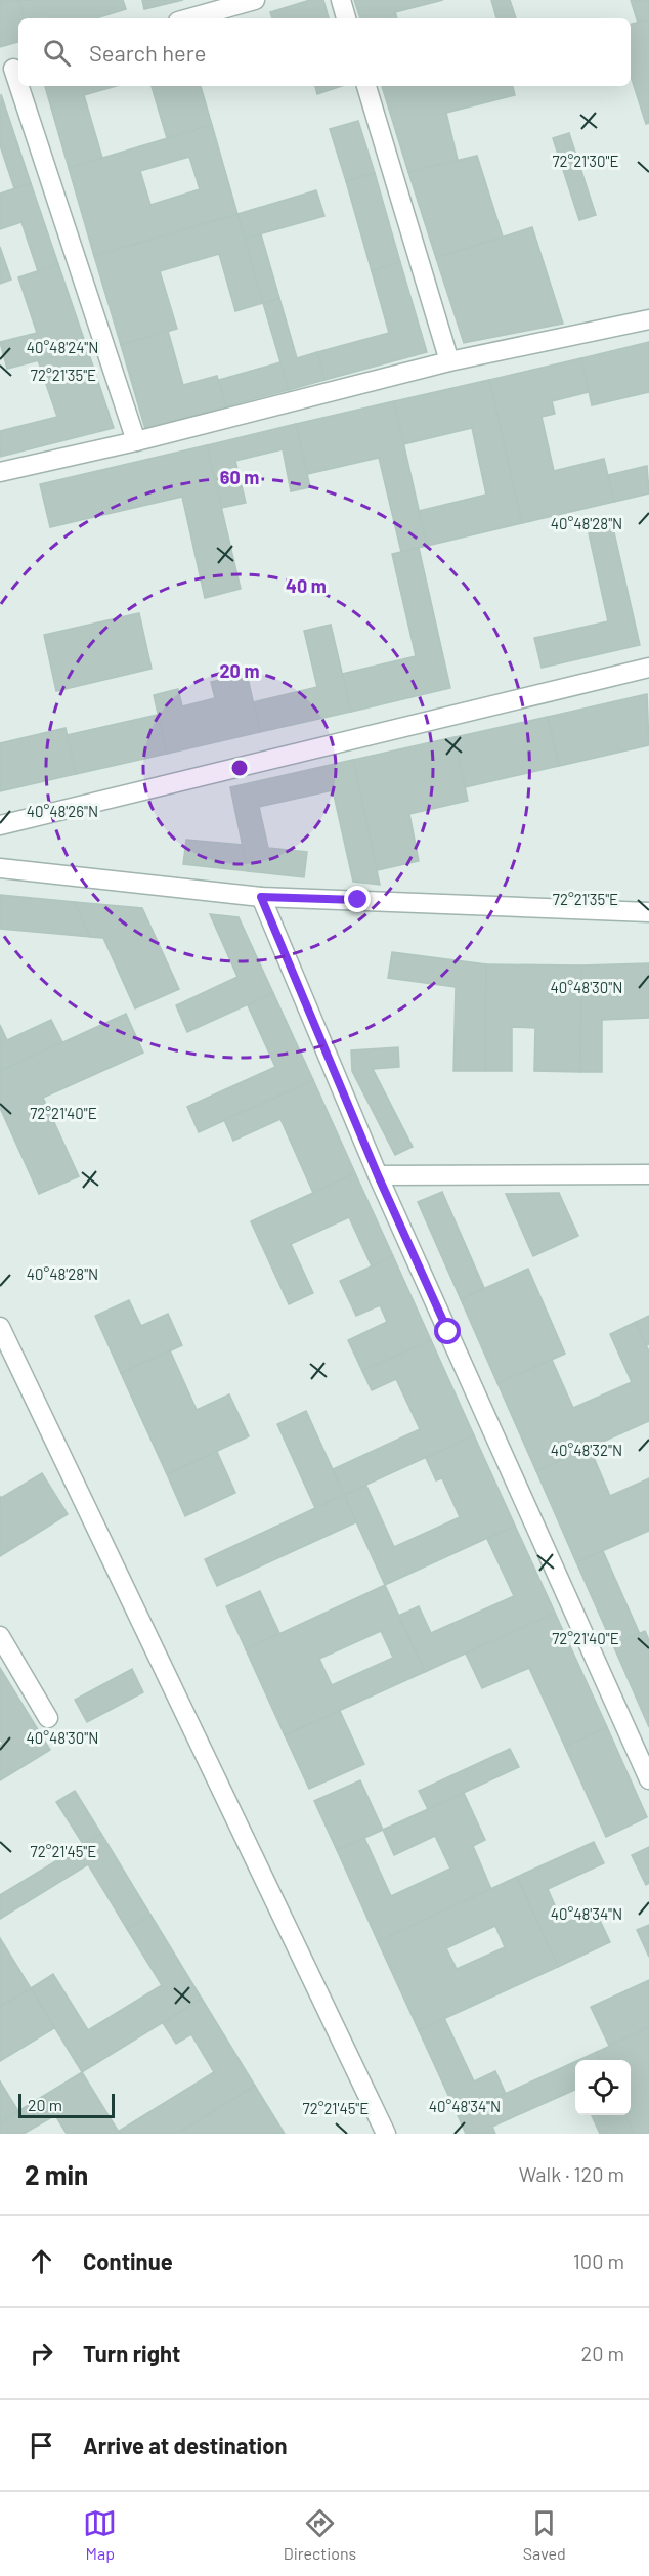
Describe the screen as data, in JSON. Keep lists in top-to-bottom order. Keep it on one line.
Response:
{"scale_bar":"20 m","page":{"search":"Search here","scale":"20 m","heading":["2 min","Walk · 120 m"],"list":[["Continue","100 m"],["Turn right","20 m"],"Arrive at destination"],"nav":["Map","Directions","Saved"]},"coordinates":["72°21'30\"E","40°48'24\"N","72°21'35\"E","40°48'28\"N","40°48'26\"N","40°48'30\"N","72°21'40\"E","40°48'32\"N","72°21'45\"E","40°48'34\"N"],"rings":["60 m","40 m","20 m"]}
